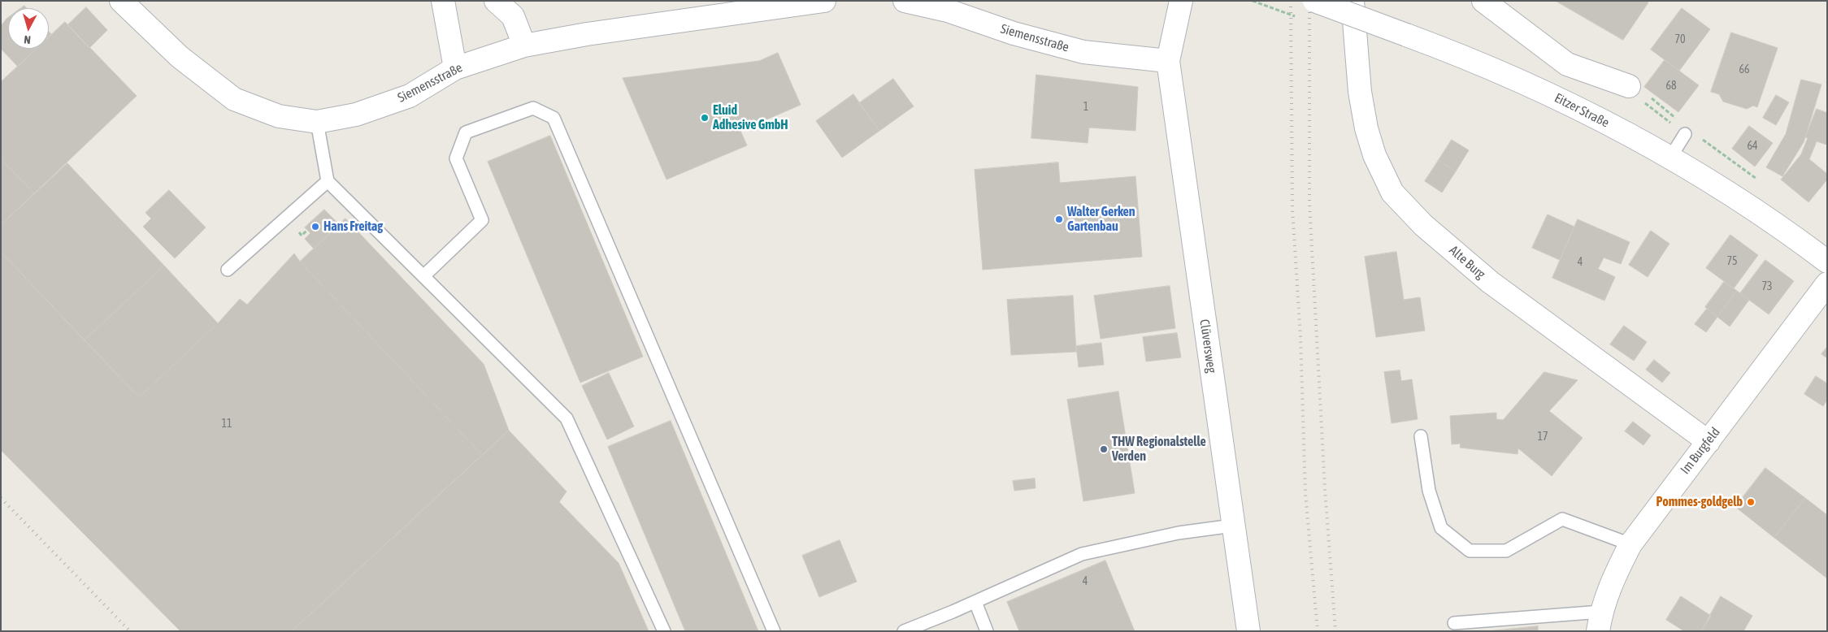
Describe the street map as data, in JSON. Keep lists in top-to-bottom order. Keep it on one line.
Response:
{"streets":{"street":["Siemensstraße","Eitzer Straße","Alte Burg","Clüversweg","Im Burgfeld"]},"crossings":[["Siemensstraße","Clüversweg"],["Alte Burg","Im Burgfeld"]],"places":["Eluid Adhesive GmbH","Walter Gerken Gartenbau","Hans Freitag","THW Regionalstelle Verden","Pommes-goldgelb"],"house_numbers":["70","66","68","1","64","75","4","73","11","17","4"],"north":"bottom"}
